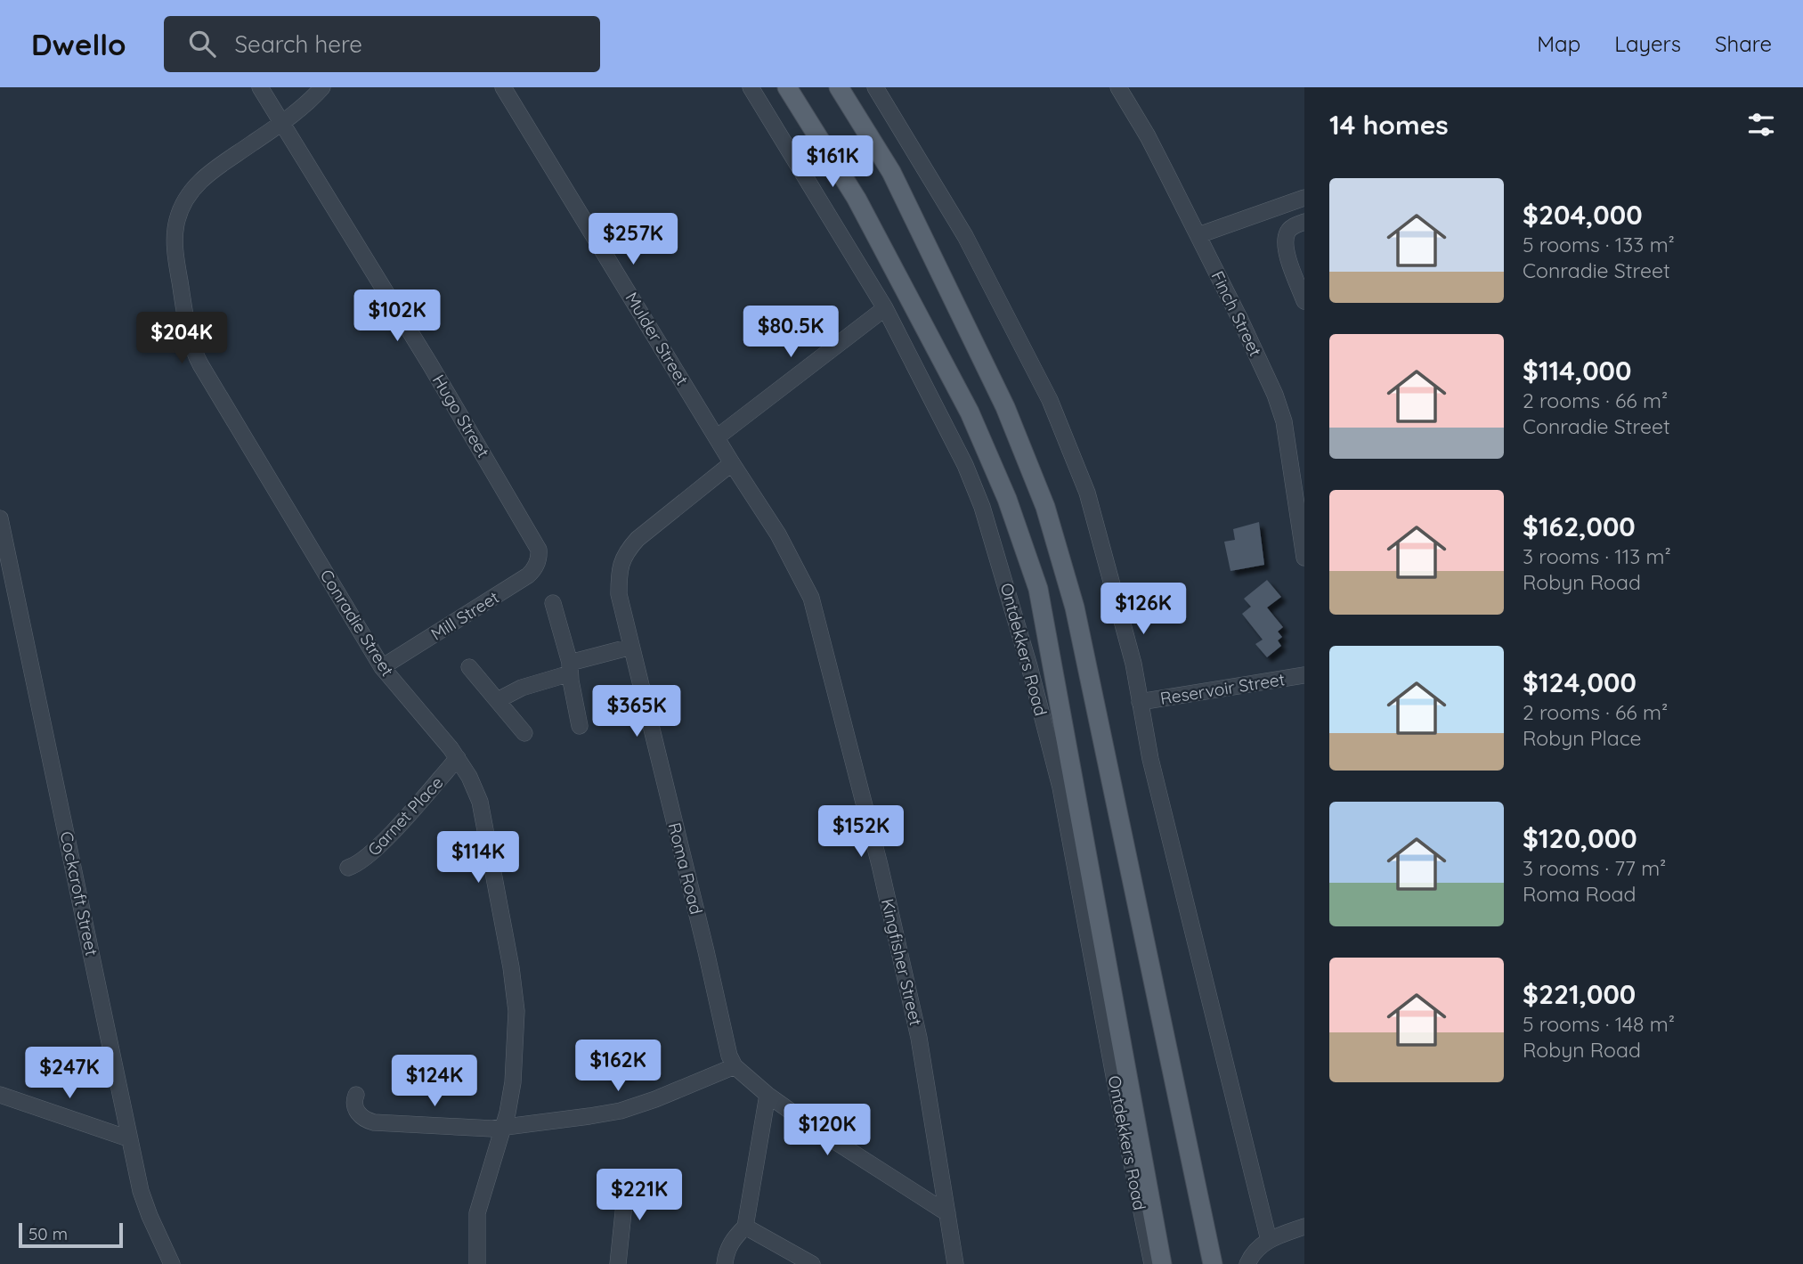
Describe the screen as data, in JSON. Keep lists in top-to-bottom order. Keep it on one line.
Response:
{"streets":{"main road":["Ontdekkers Road"],"street":["Finch Street","Mulder Street","Hugo Street","Mill Street","Conradie Street","Reservoir Street","Garnet Place","Roma Road","Cockcroft Street","Kingfisher Street"]},"crossings":[["Mulder Street","Roma Road"],["Mulder Street","Kingfisher Street"],["Hugo Street","Mill Street"],["Hugo Street","Conradie Street"],["Mill Street","Conradie Street"],["Conradie Street","Garnet Place"],["Roma Road","Kingfisher Street"]],"scale_bar":"50 m","page":{"header":"Dwello","search":"Search here","nav":["Map","Layers","Share"],"heading":"14 homes","price":["$161K","$257K","$102K","$80.5K","$204K","$126K","$365K","$152K","$114K","$162K","$247K","$124K","$120K","$221K"],"list":[{"name":"$204,000","note":"5 rooms · 133 m² · Conradie Street"},{"name":"$114,000","note":"2 rooms · 66 m² · Conradie Street"},{"name":"$162,000","note":"3 rooms · 113 m² · Robyn Road"},{"name":"$124,000","note":"2 rooms · 66 m² · Robyn Place"},{"name":"$120,000","note":"3 rooms · 77 m² · Roma Road"},{"name":"$221,000","note":"5 rooms · 148 m² · Robyn Road"}],"scale":"50 m"}}
